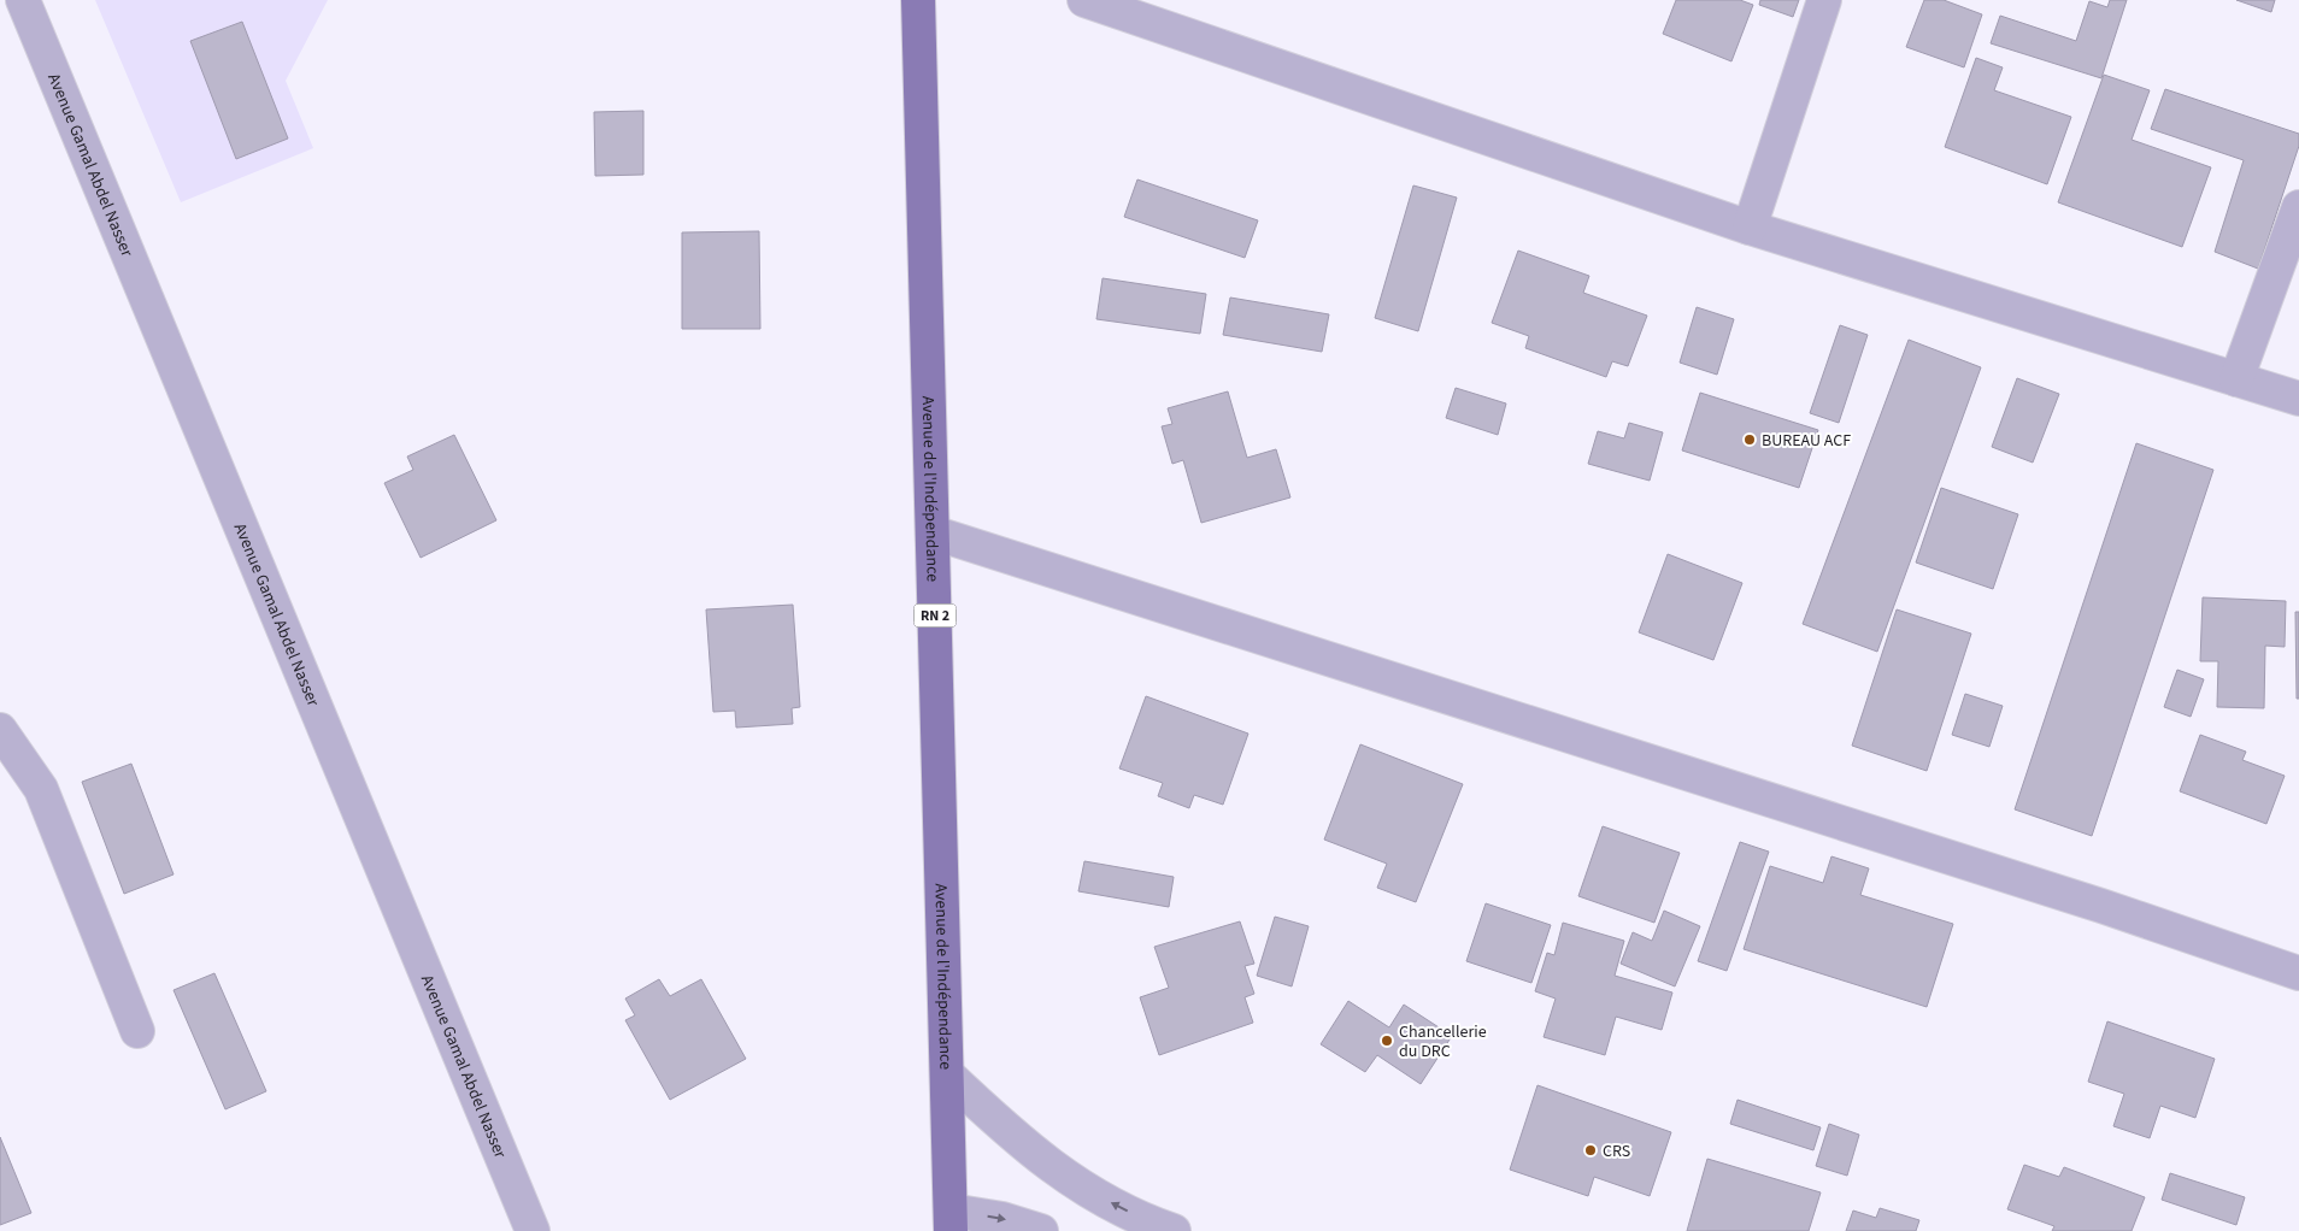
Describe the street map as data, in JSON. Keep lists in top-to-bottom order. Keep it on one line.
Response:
{"streets":{"main road":["Avenue de l'Indépendance","RN 2"],"street":["Avenue Gamal Abdel Nasser"]},"places":["BUREAU ACF","Chancellerie du DRC","CRS"]}
